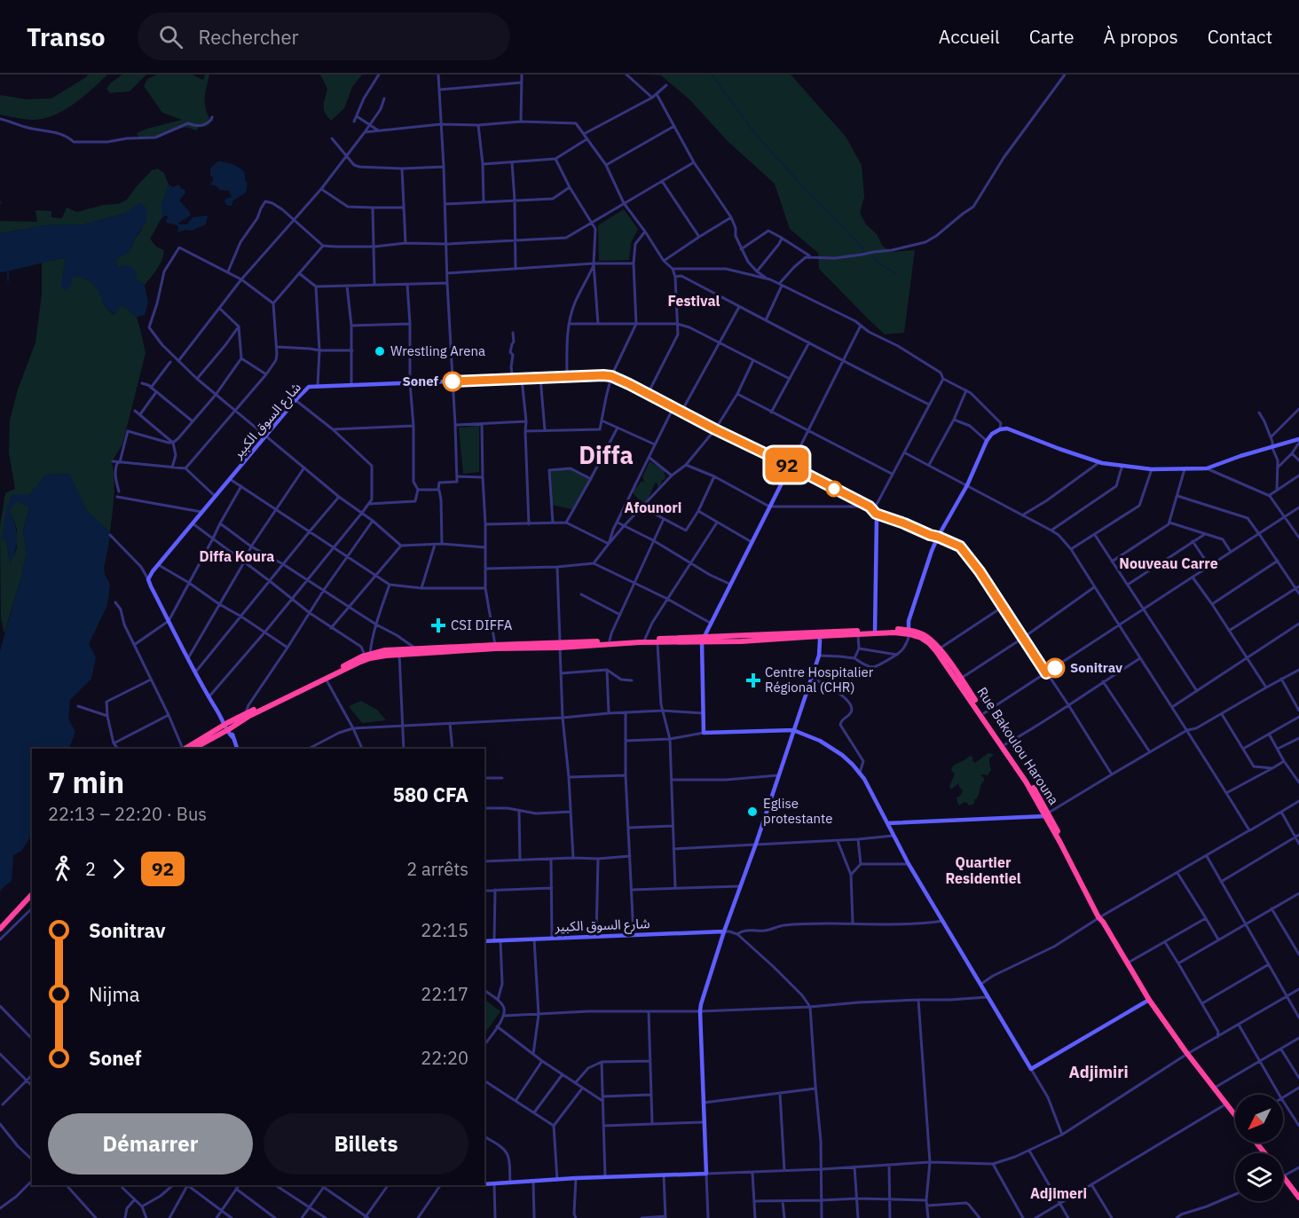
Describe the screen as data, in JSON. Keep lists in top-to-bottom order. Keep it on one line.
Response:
{"streets":{"highway":["Rue Bakoulou Harouna"],"street":["شارع السوق الكبير"]},"districts":["Festival","Diffa","Afounori","Diffa Koura","Nouveau Carre","Quartier Residentiel","Adjimiri","Adjimeri"],"places":{"other":["Wrestling Arena","Sonef","Sonitrav","Eglise protestante"],"health":["CSI DIFFA","Centre Hospitalier Régional (CHR)"]},"lines":["bus line 92"],"north":"bottom left","page":{"header":"Transo","search":"Rechercher","nav":["Accueil","Carte","À propos","Contact"],"on_map":"92","heading":["7 min","22:13 – 22:20 · Bus","580 CFA"],"legs":["2","92","2 arrêts"],"list":[{"name":"Sonitrav","value":"22:15"},{"name":"Nijma","value":"22:17"},{"name":"Sonef","value":"22:20"}],"buttons":["Démarrer","Billets"]}}
